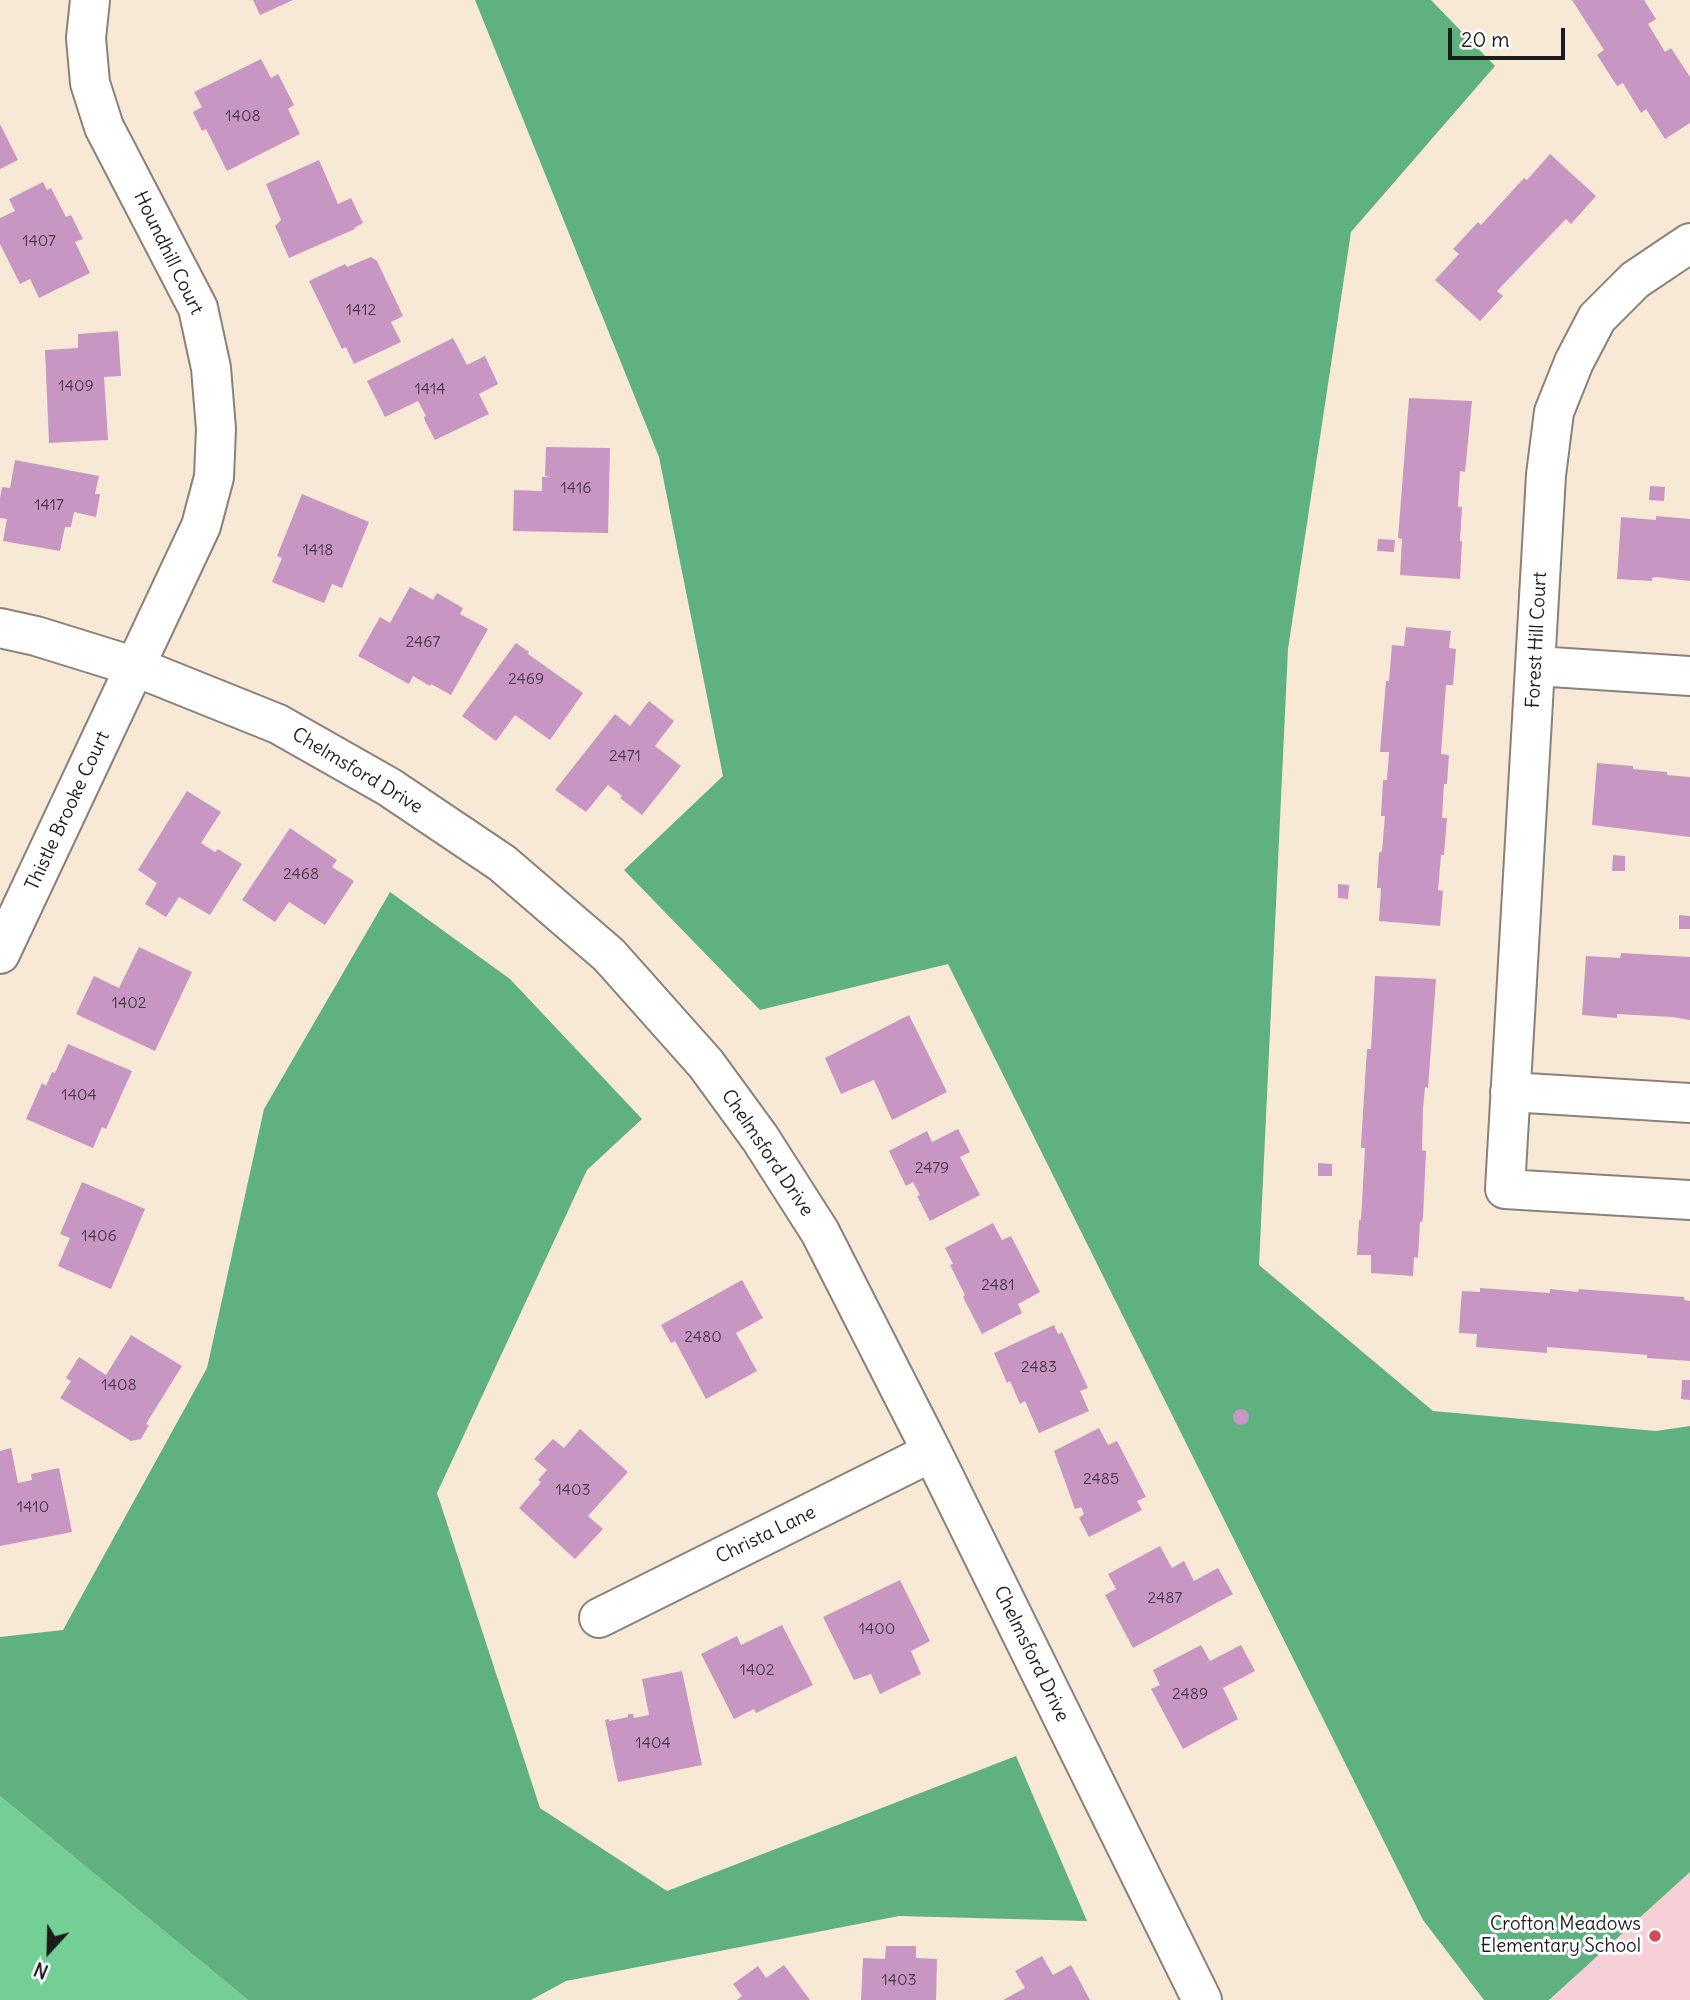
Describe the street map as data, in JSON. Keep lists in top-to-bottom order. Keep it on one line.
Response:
{"streets":{"street":["Houndhill Court","Forest Hill Court","Chelmsford Drive","Thistle Brooke Court","Christa Lane"]},"crossings":[["Houndhill Court","Chelmsford Drive"],["Houndhill Court","Thistle Brooke Court"],["Chelmsford Drive","Thistle Brooke Court"],["Chelmsford Drive","Christa Lane"]],"places":["Crofton Meadows Elementary School"],"house_numbers":["1408","1407","1412","1409","1414","1416","1417","1418","2467","2469","2471","2468","1402","1404","2479","1406","2481","2480","2483","1408","2485","1403","1410","2487","1400","1402","2489","1404","1403"],"scale_bar":"20 m","north":"bottom"}
